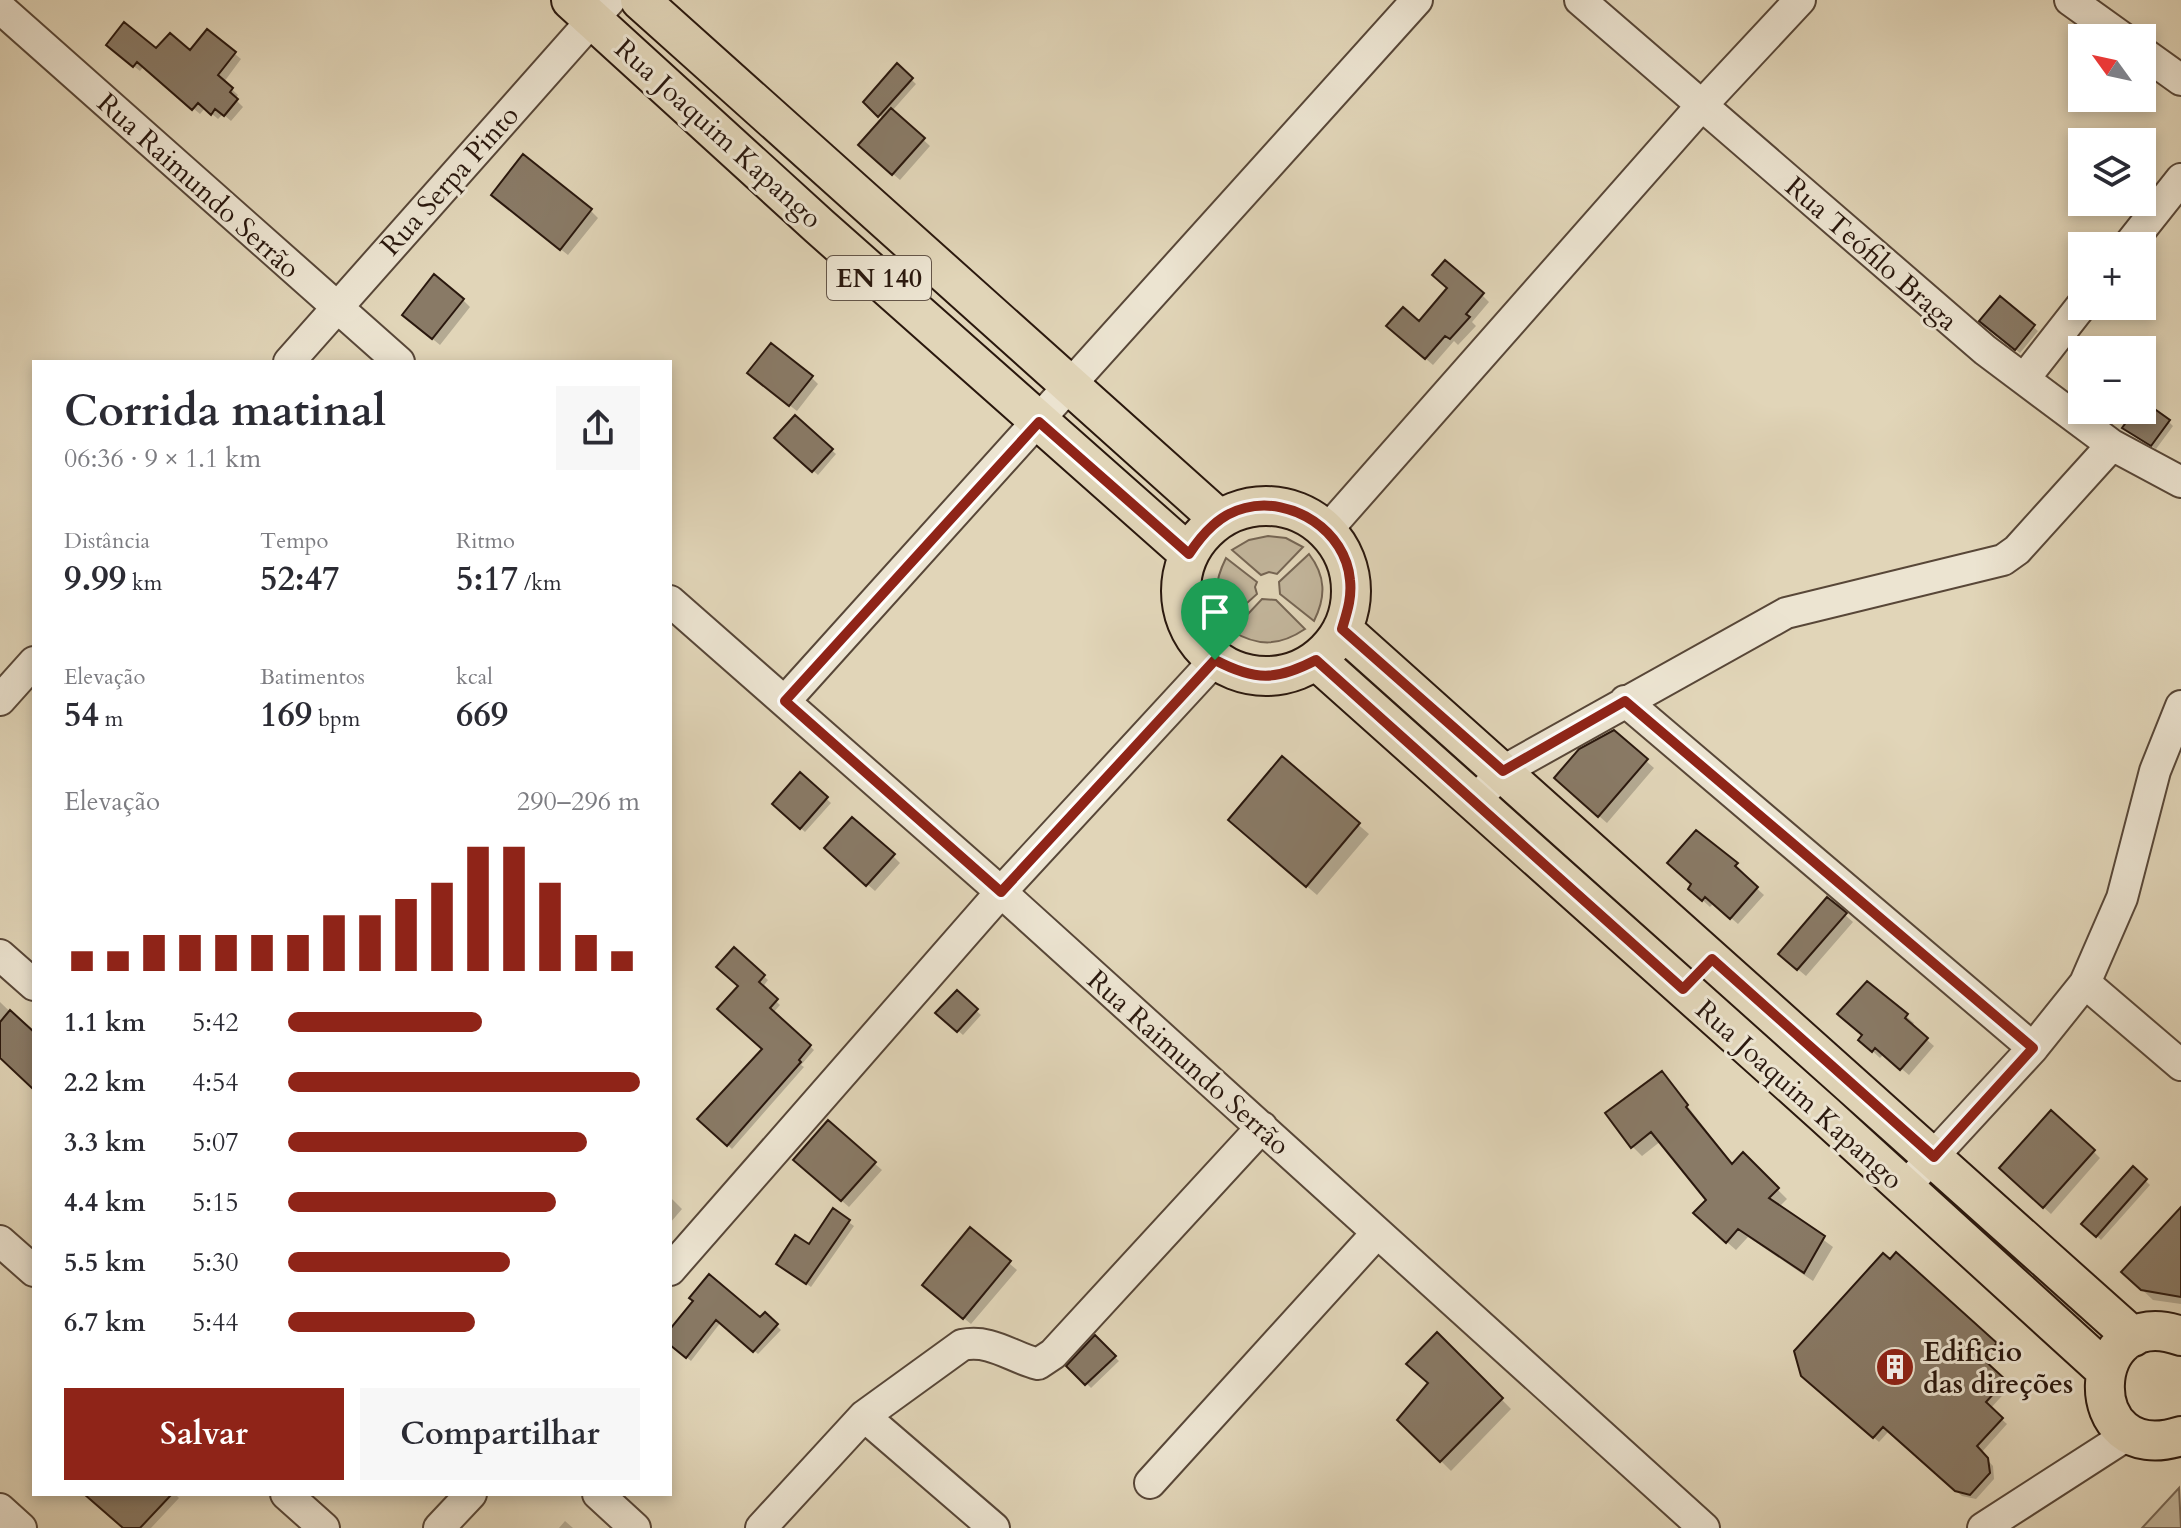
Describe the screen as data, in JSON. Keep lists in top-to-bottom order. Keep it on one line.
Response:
{"streets":{"main road":["Rua Joaquim Kapango","EN 140"],"street":["Rua Serpa Pinto","Rua Raimundo Serrão","Rua Teófilo Braga"]},"crossings":[["Rua Joaquim Kapango","Rua Serpa Pinto"],["Rua Serpa Pinto","Rua Raimundo Serrão"]],"places":{"building":["Edificio das direções"]},"north":"top left","page":{"map_buttons":["+","−"],"heading":["Corrida matinal","06:36 · 9 × 1.1 km"],"stats":[["Distância","9.99 km"],["Tempo","52:47"],["Ritmo","5:17 /km"],["Elevação","54 m"],["Batimentos","169 bpm"],["kcal","669"]],"chart":["Elevação","290–296 m"],"list":[{"name":"1.1 km","note":"5:42"},{"name":"2.2 km","note":"4:54"},{"name":"3.3 km","note":"5:07"},{"name":"4.4 km","note":"5:15"},{"name":"5.5 km","note":"5:30"},{"name":"6.7 km","note":"5:44"}],"buttons":["Salvar","Compartilhar"]}}
